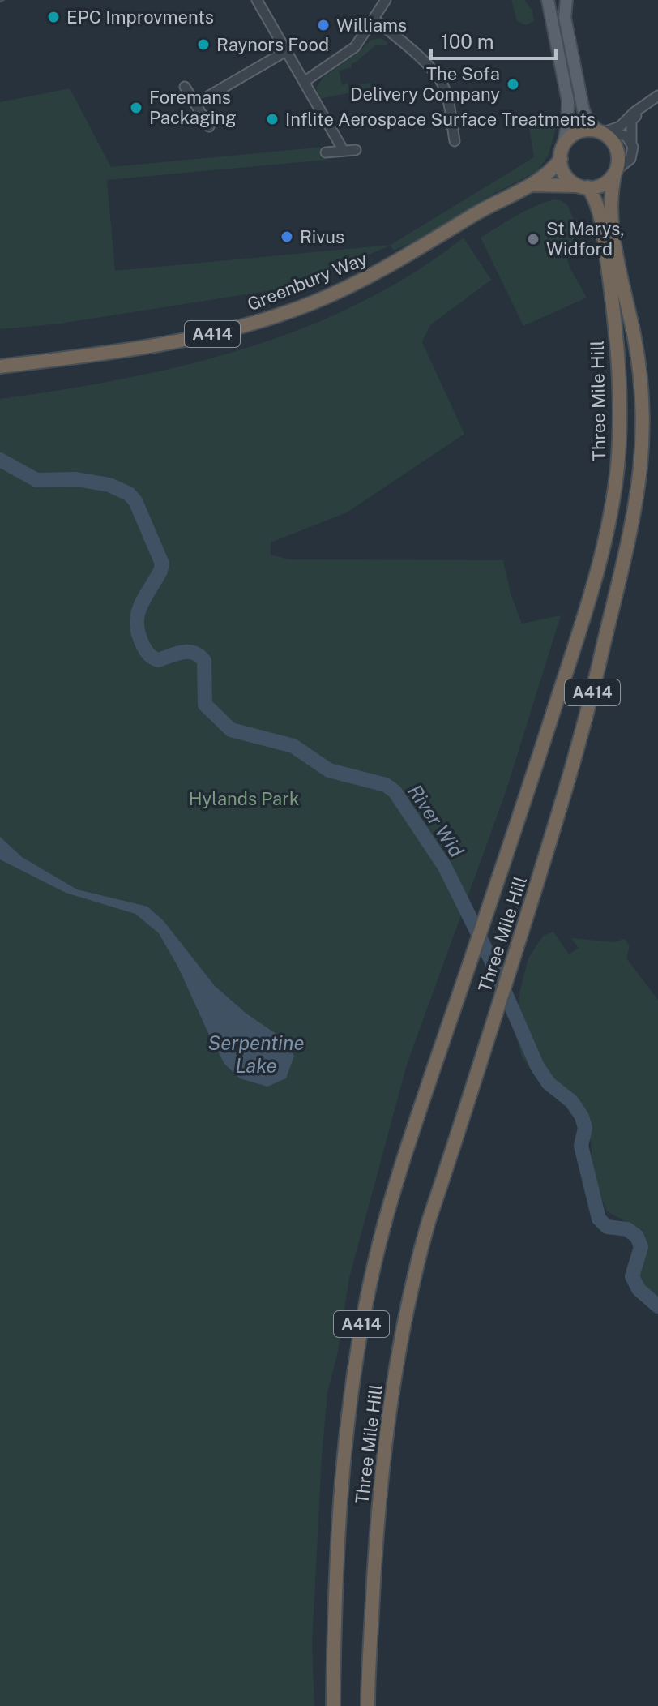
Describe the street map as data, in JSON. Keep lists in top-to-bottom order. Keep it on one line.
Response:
{"streets":{"highway":["Greenbury Way","A414","Three Mile Hill"]},"crossings":[["Greenbury Way","A414"],["Greenbury Way","Three Mile Hill"],["A414","Three Mile Hill"]],"water":["River Wid","Serpentine Lake"],"parks":["Hylands Park"],"places":["EPC Improvments","Williams","Raynors Food","The Sofa Delivery Company","Foremans Packaging","Inflite Aerospace Surface Treatments","Rivus","St Marys, Widford"],"scale_bar":"100 m"}
